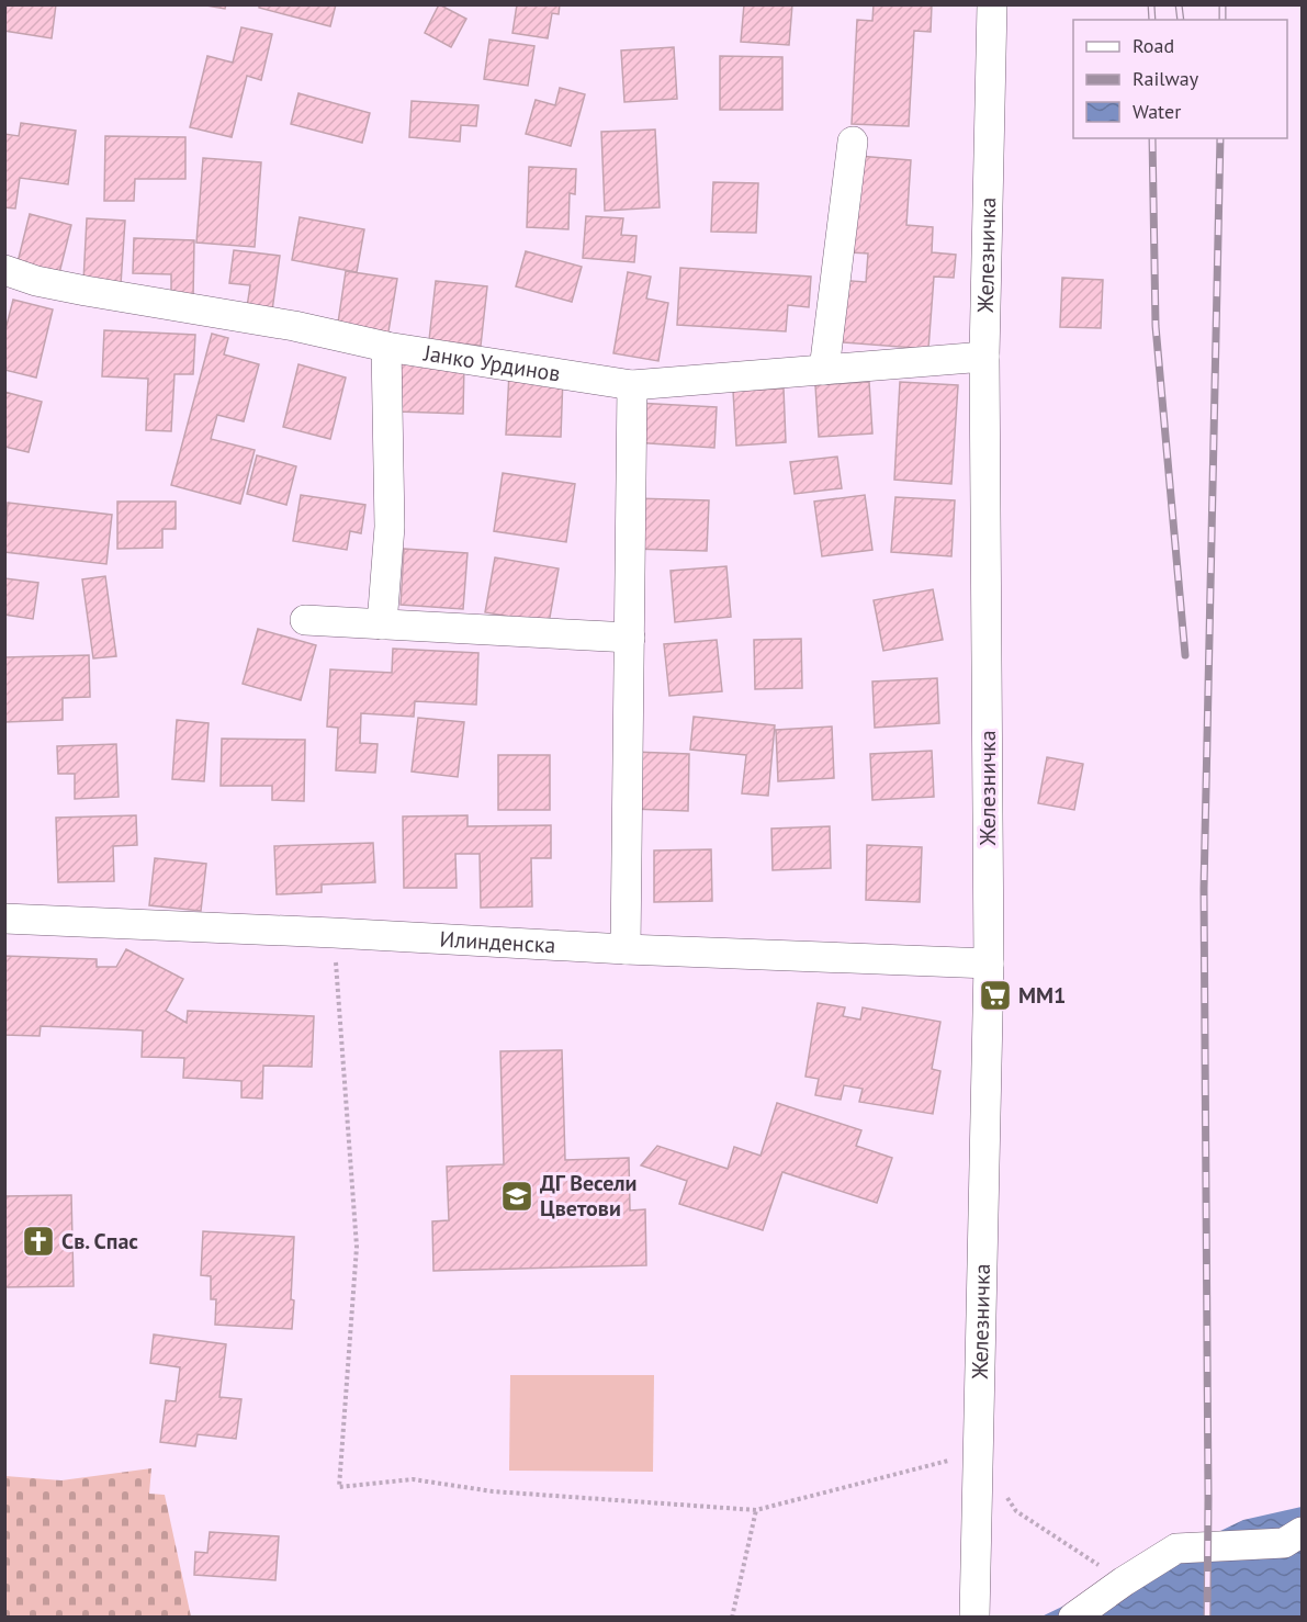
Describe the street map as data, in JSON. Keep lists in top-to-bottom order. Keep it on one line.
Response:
{"streets":{"street":["Железничка","Јанко Урдинов","Илинденска"]},"crossings":[["Железничка","Јанко Урдинов"],["Железничка","Илинденска"]],"places":{"supermarket":["MM1"],"school or university":["ДГ Весели Цветови"],"church":["Св. Спас"]},"legend":["Road","Railway","Water"]}
